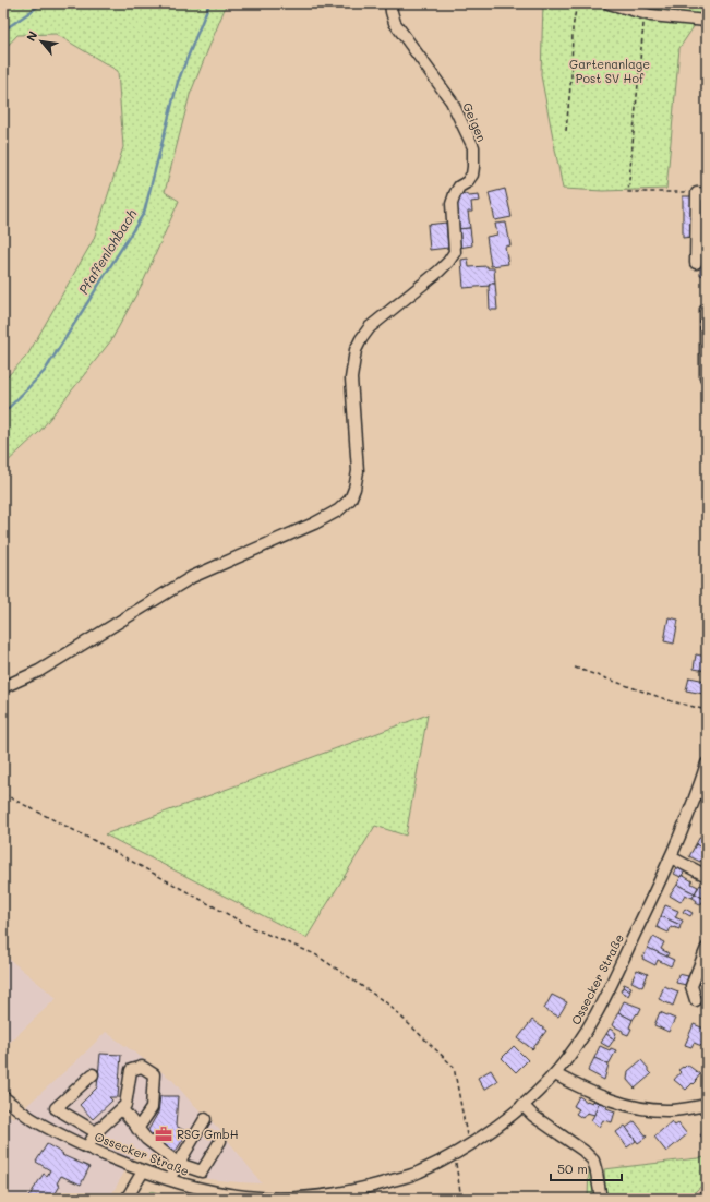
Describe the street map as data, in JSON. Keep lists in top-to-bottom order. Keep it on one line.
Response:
{"streets":{"street":["Geigen","Ossecker Straße"]},"water":["Pfaffenlohbach"],"parks":["Gartenanlage Post SV Hof"],"places":{"office":["RSG GmbH"]},"scale_bar":"50 m","north":"top left"}
